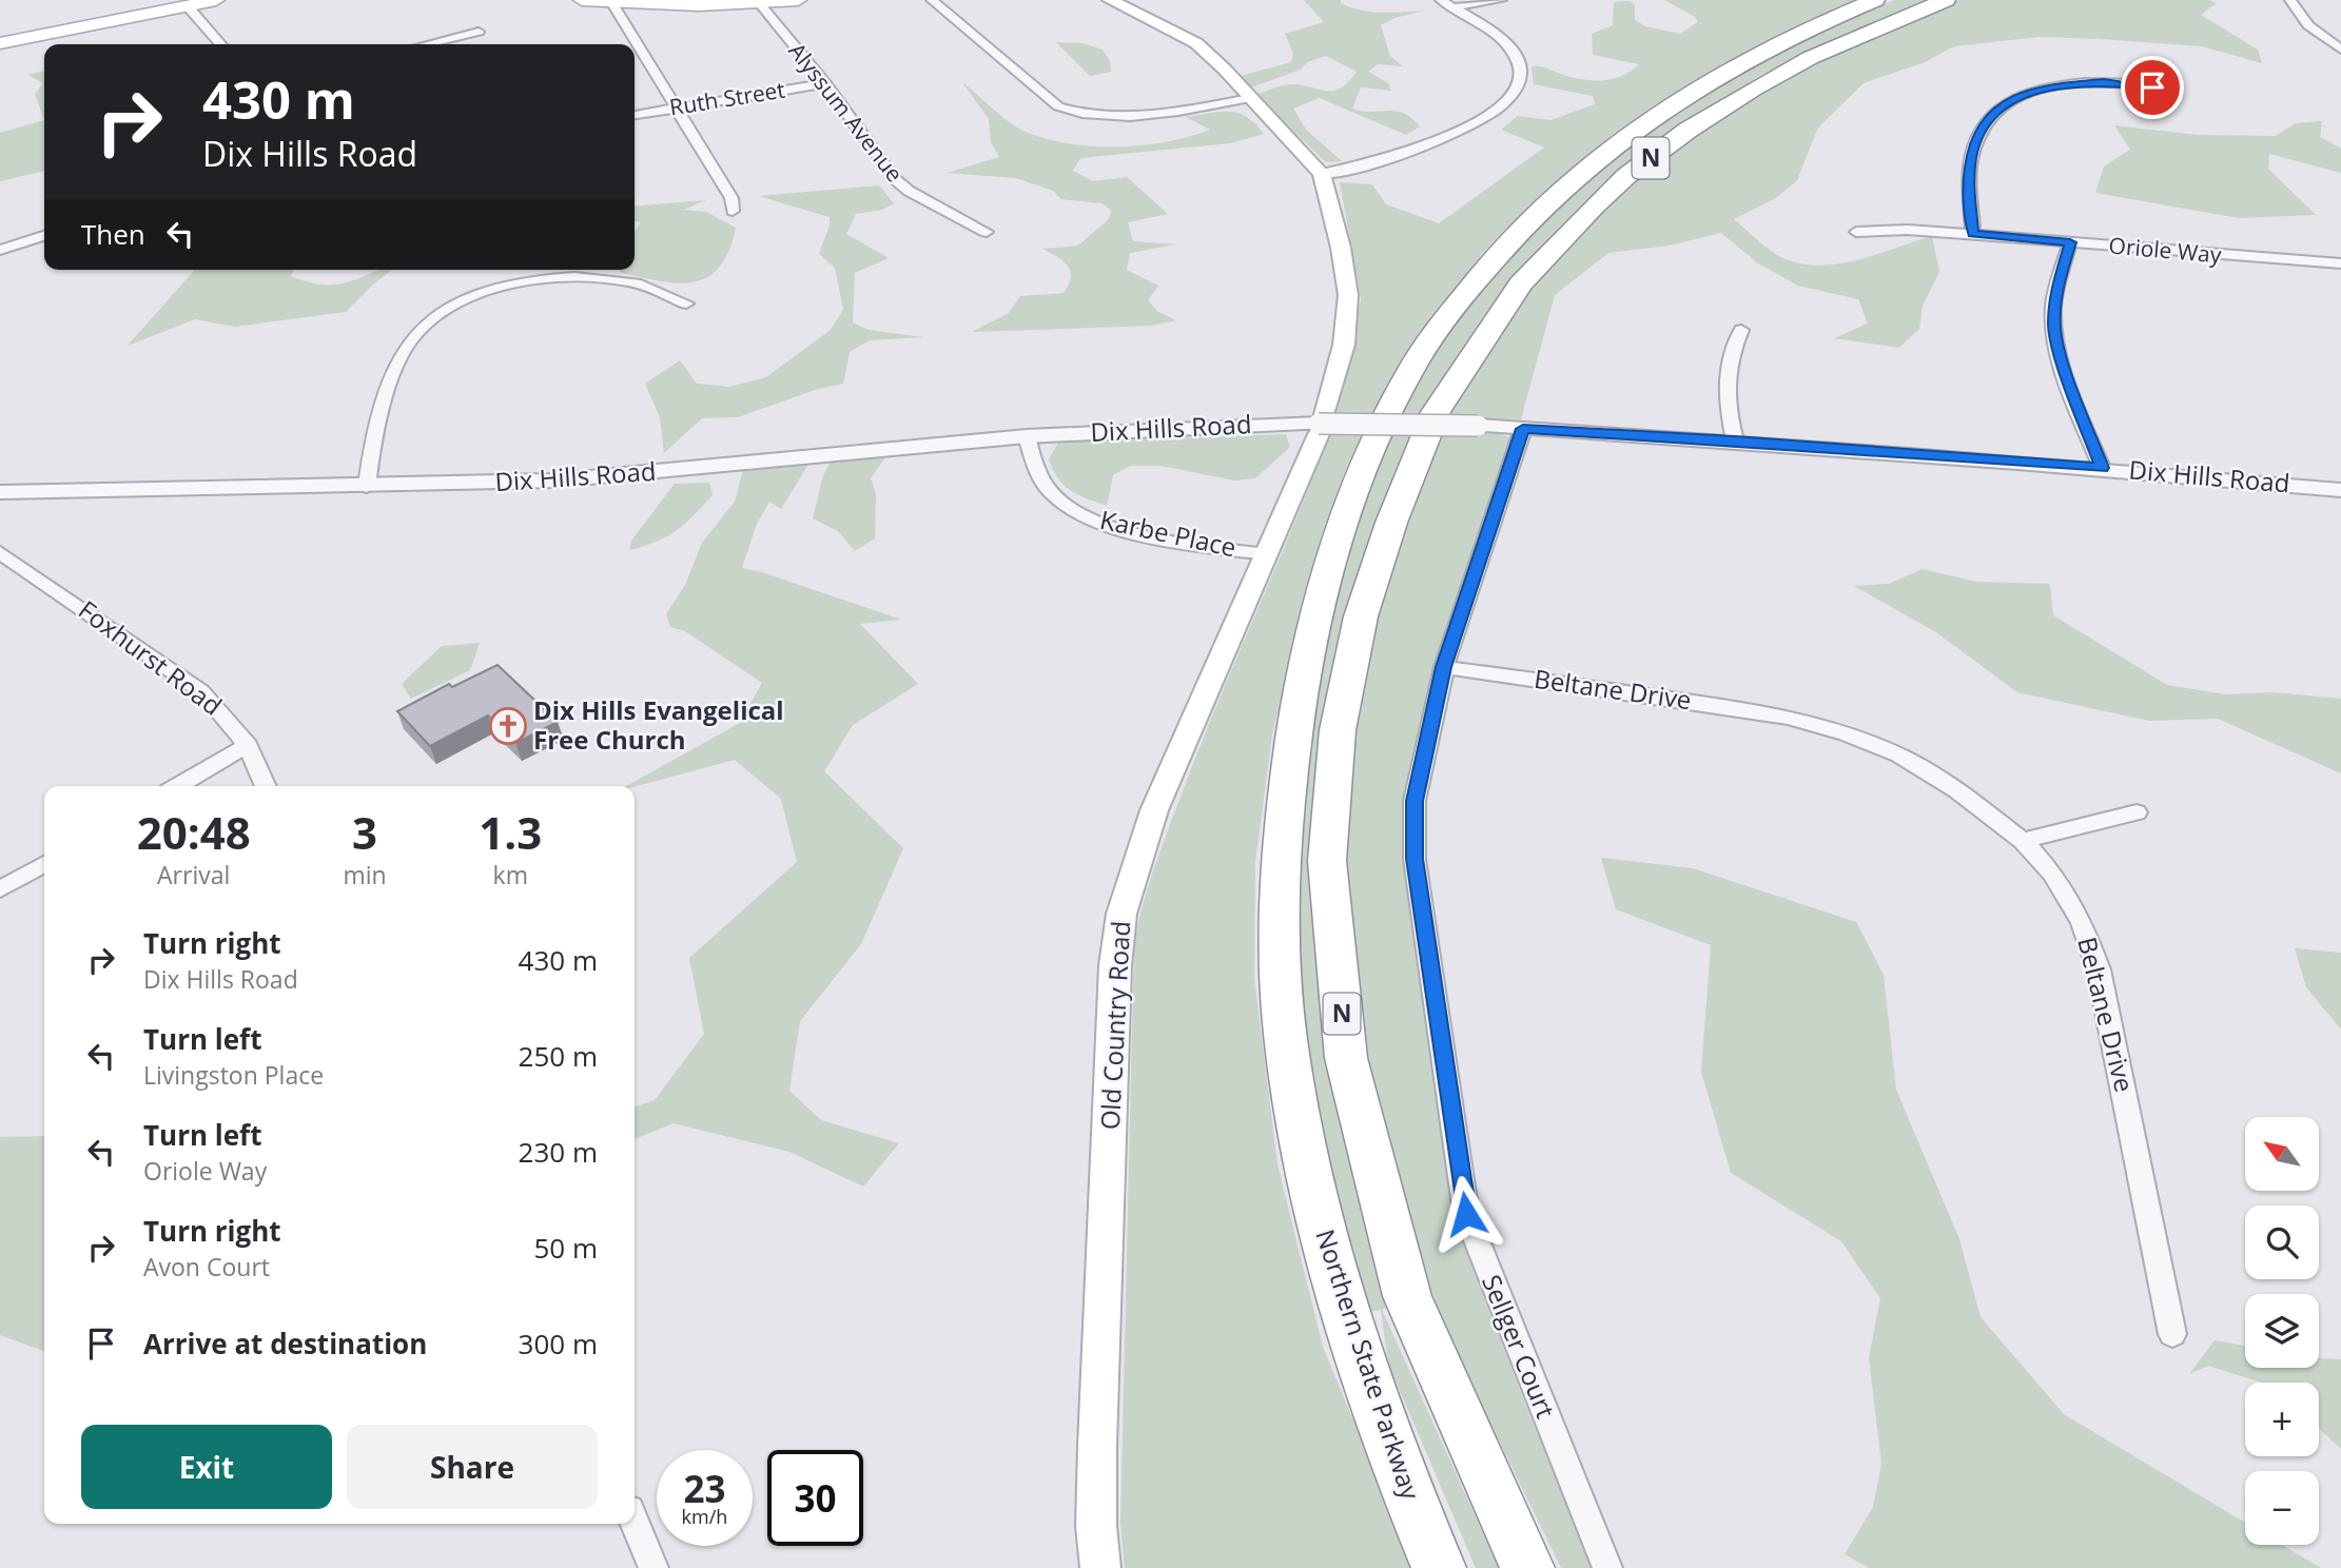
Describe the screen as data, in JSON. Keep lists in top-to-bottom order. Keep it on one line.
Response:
{"streets":{"highway":["N","Northern State Parkway"],"main road":["Old Country Road"],"street":["Ruth Street","Alyssum Avenue","Oriole Way","Dix Hills Road","Karbe Place","Foxhurst Road","Beltane Drive","Sellger Court"]},"crossings":[["Ruth Street","Alyssum Avenue"],["Dix Hills Road","Karbe Place"],["Dix Hills Road","Sellger Court"],["Karbe Place","Old Country Road"],["Beltane Drive","Sellger Court"]],"places":{"church":["Dix Hills Evangelical Free Church"]},"north":"top left","page":{"turn":["430 m","Dix Hills Road"],"then":"Then","eta":["20:48","Arrival","3","min","1.3","km"],"list":[{"name":"Turn right","note":"Dix Hills Road","value":"430 m"},{"name":"Turn left","note":"Livingston Place","value":"250 m"},{"name":"Turn left","note":"Oriole Way","value":"230 m"},{"name":"Turn right","note":"Avon Court","value":"50 m"},{"name":"Arrive at destination","value":"300 m"}],"map_buttons":["+","−"],"buttons":["Exit","Share"],"speed":"23 km/h","limit":"30"}}
